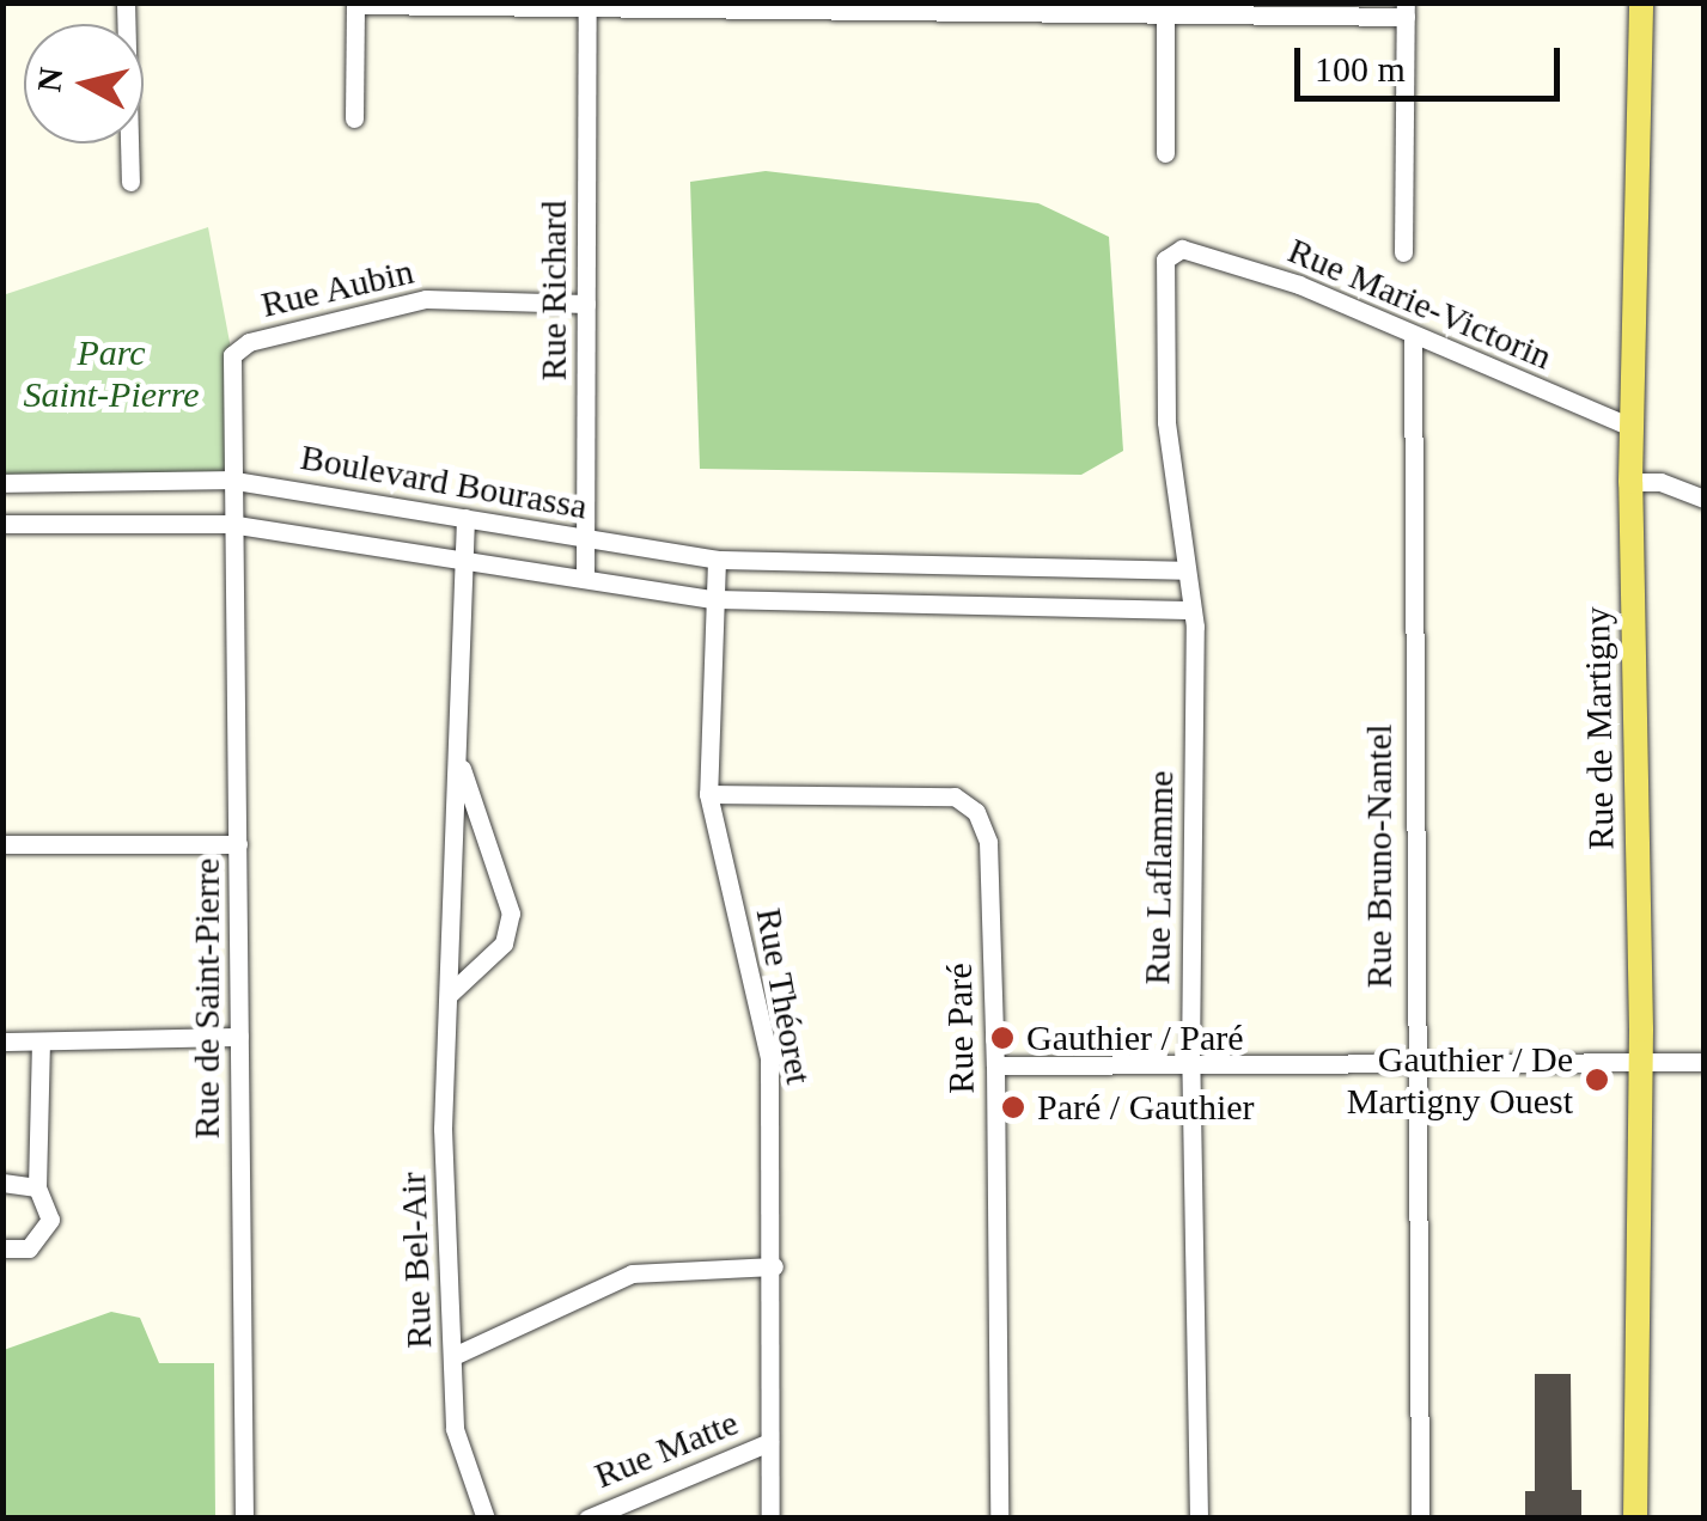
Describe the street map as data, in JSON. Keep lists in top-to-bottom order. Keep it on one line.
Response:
{"streets":{"main road":["Rue de Martigny"],"street":["Rue Aubin","Rue Richard","Rue Marie-Victorin","Boulevard Bourassa","Rue Bruno-Nantel","Rue Laflamme","Rue Théoret","Rue de Saint-Pierre","Rue Paré","Rue Bel-Air","Rue Matte"]},"crossings":[["Rue Aubin","Rue Richard"],["Rue Aubin","Boulevard Bourassa"],["Rue Aubin","Rue de Saint-Pierre"],["Rue Richard","Boulevard Bourassa"],["Rue Marie-Victorin","Rue de Martigny"],["Rue Marie-Victorin","Rue Bruno-Nantel"],["Rue Marie-Victorin","Rue Laflamme"],["Boulevard Bourassa","Rue Laflamme"],["Boulevard Bourassa","Rue Théoret"],["Boulevard Bourassa","Rue de Saint-Pierre"],["Boulevard Bourassa","Rue Bel-Air"],["Rue Théoret","Rue Paré"],["Rue Théoret","Rue Matte"]],"parks":["Parc Saint-Pierre"],"places":["Gauthier / Paré","Gauthier / De Martigny Ouest","Paré / Gauthier"],"scale_bar":"100 m","north":"left"}
